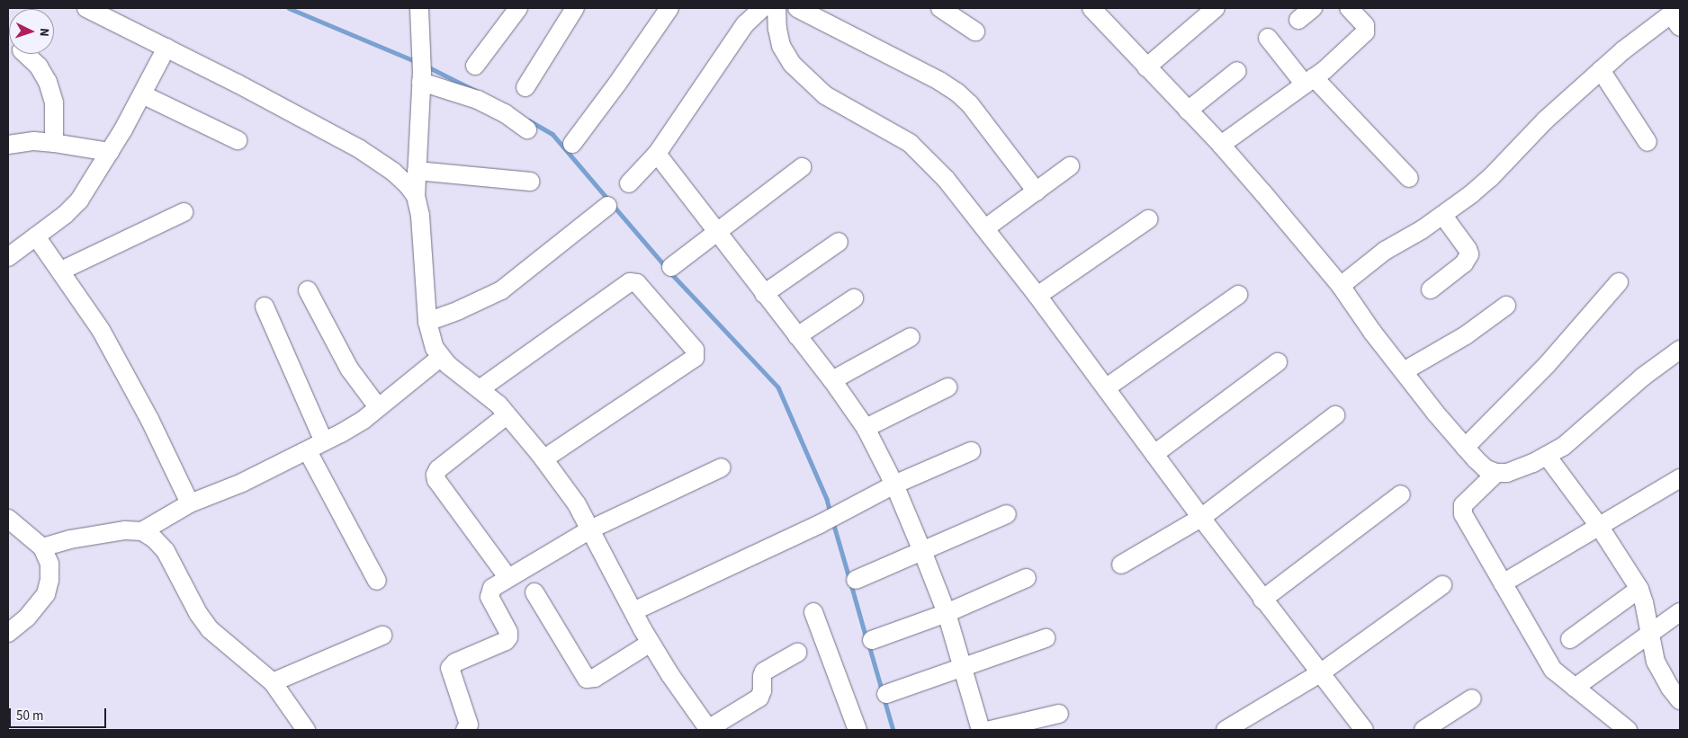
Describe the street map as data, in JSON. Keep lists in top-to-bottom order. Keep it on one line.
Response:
{"scale_bar":"50 m","north":"right"}
